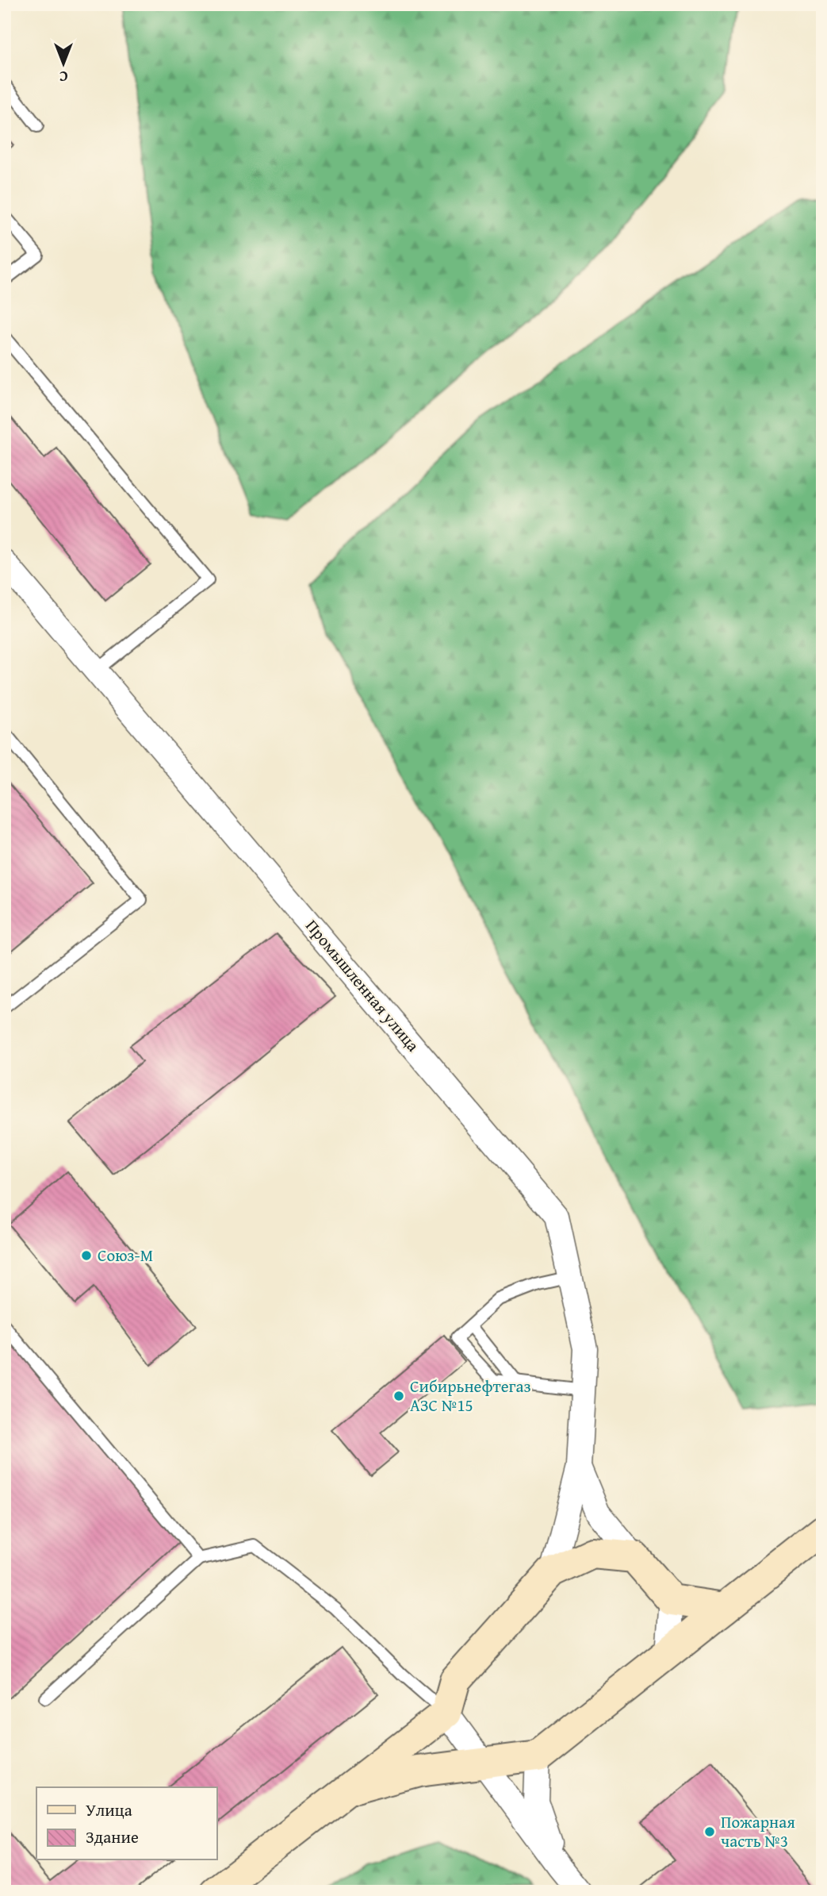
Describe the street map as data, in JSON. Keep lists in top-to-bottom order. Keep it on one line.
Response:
{"streets":{"street":["Промышленная улица"]},"places":["Союз-М","Сибирьнефтегаз АЗС №15","Пожарная часть №3"],"legend":["Улица","Здание"],"north":"bottom"}
